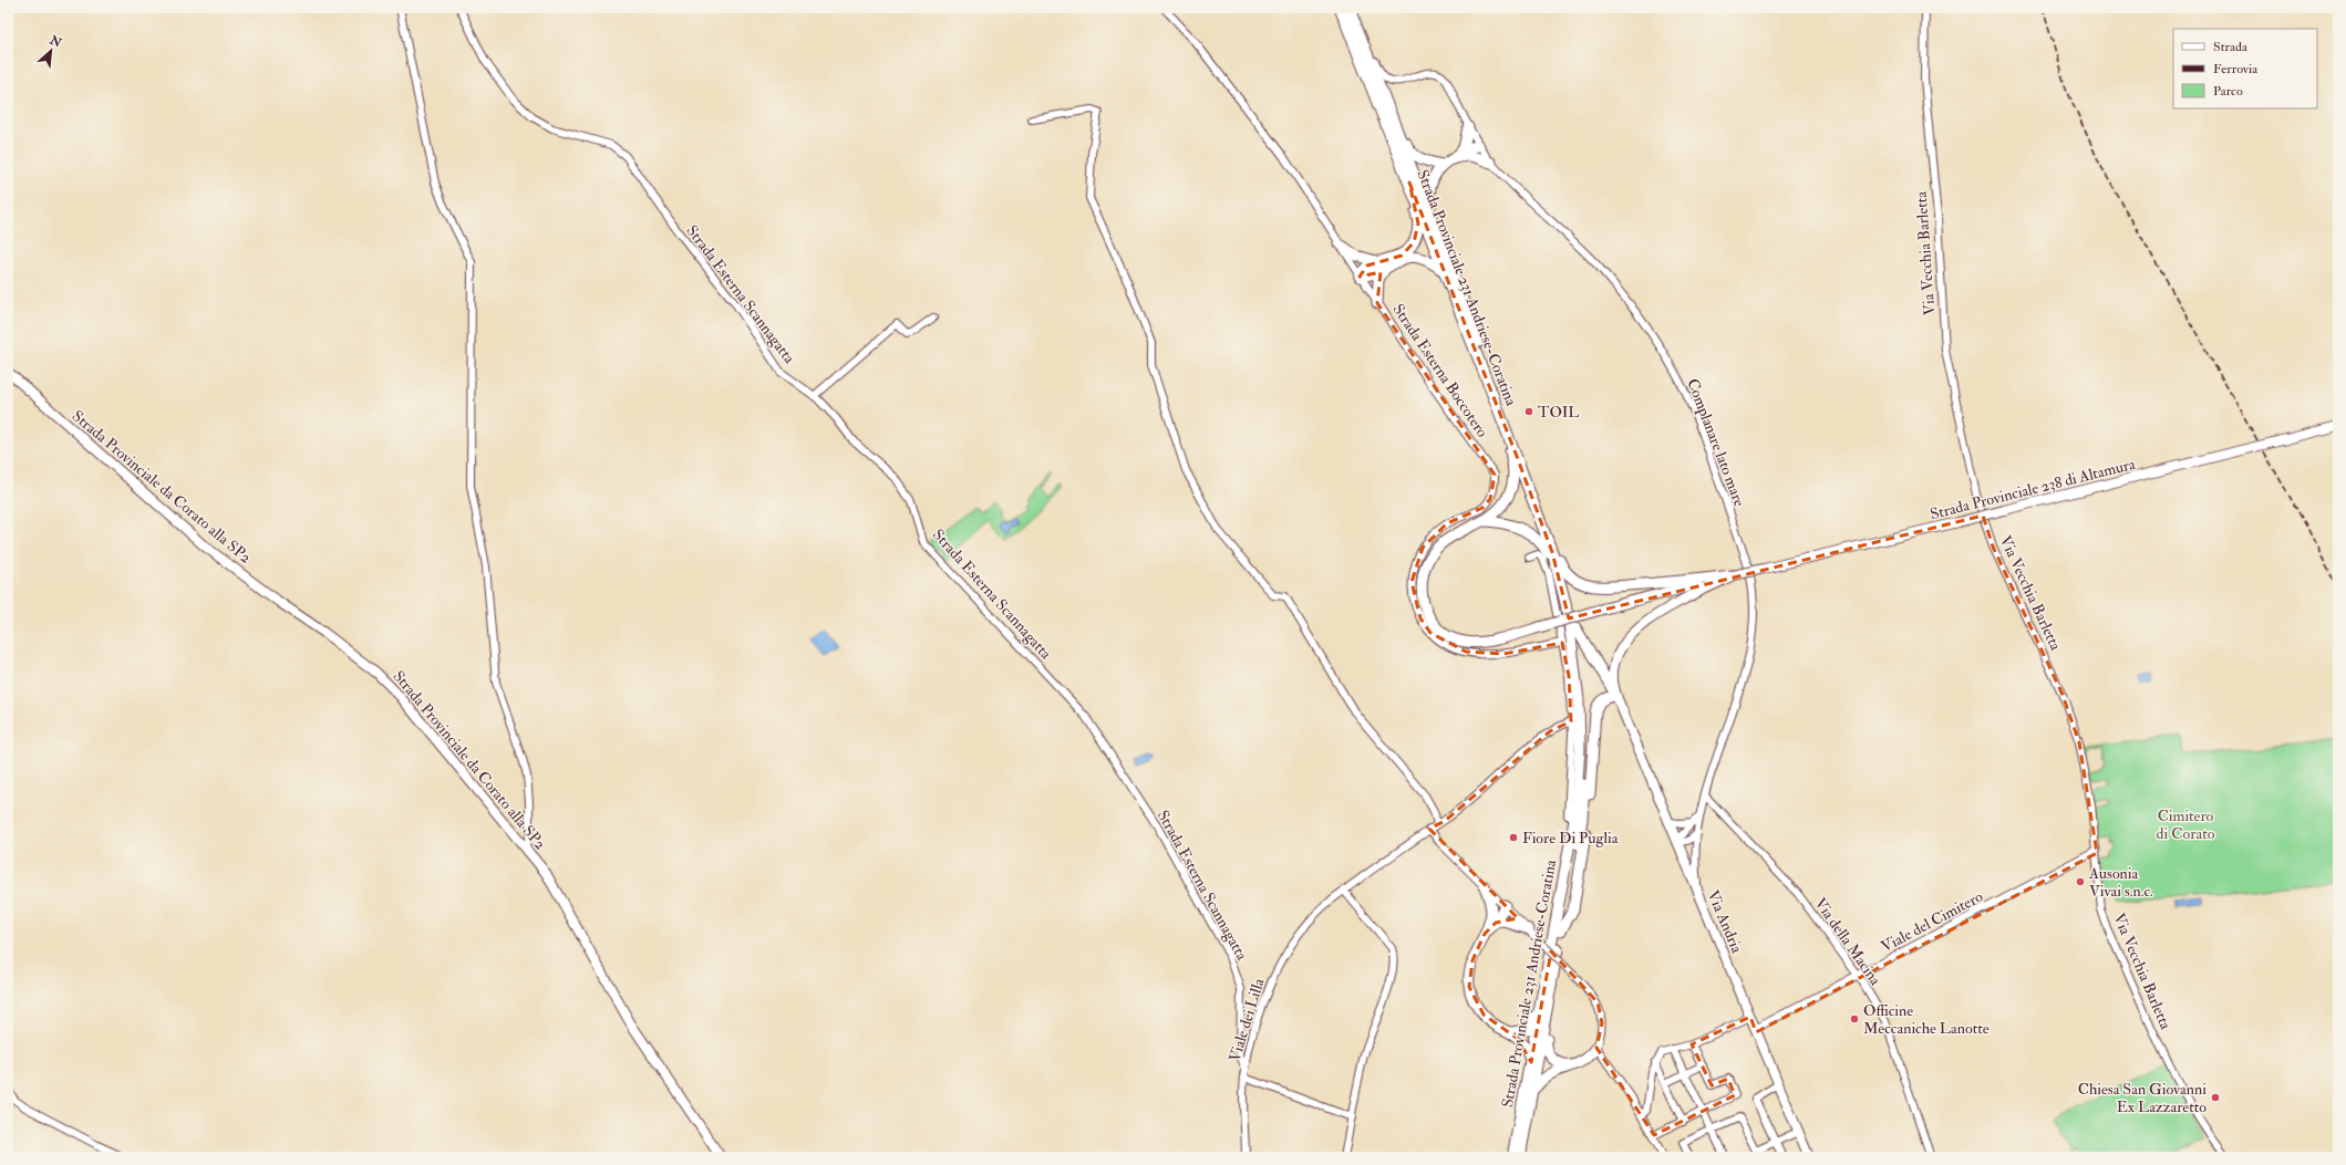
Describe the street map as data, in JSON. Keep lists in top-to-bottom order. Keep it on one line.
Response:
{"streets":{"highway":["Strada Provinciale 231 Andriese-Coratina"],"main road":["Strada Provinciale da Corato alla SP2","Strada Provinciale 238 di Altamura","Via Andria"],"street":["Via Vecchia Barletta","Strada Esterna Scannagatta","Strada Esterna Boccotero","Complanare lato mare","Viale del Cimitero","Via della Macina","Viale dei Lilla"]},"crossings":[["Via Vecchia Barletta","Viale del Cimitero"],["Strada Esterna Scannagatta","Viale dei Lilla"],["Complanare lato mare","Via Andria"],["Complanare lato mare","Via della Macina"],["Strada Provinciale 238 di Altamura","Via Andria"],["Via Andria","Viale del Cimitero"],["Viale del Cimitero","Via della Macina"]],"parks":["Cimitero di Corato"],"places":["TOIL","Fiore Di Puglia","Ausonia Vivai s.n.c.","Officine Meccaniche Lanotte","Chiesa San Giovanni Ex Lazzaretto"],"legend":["Strada","Ferrovia","Parco"],"north":"top right"}
